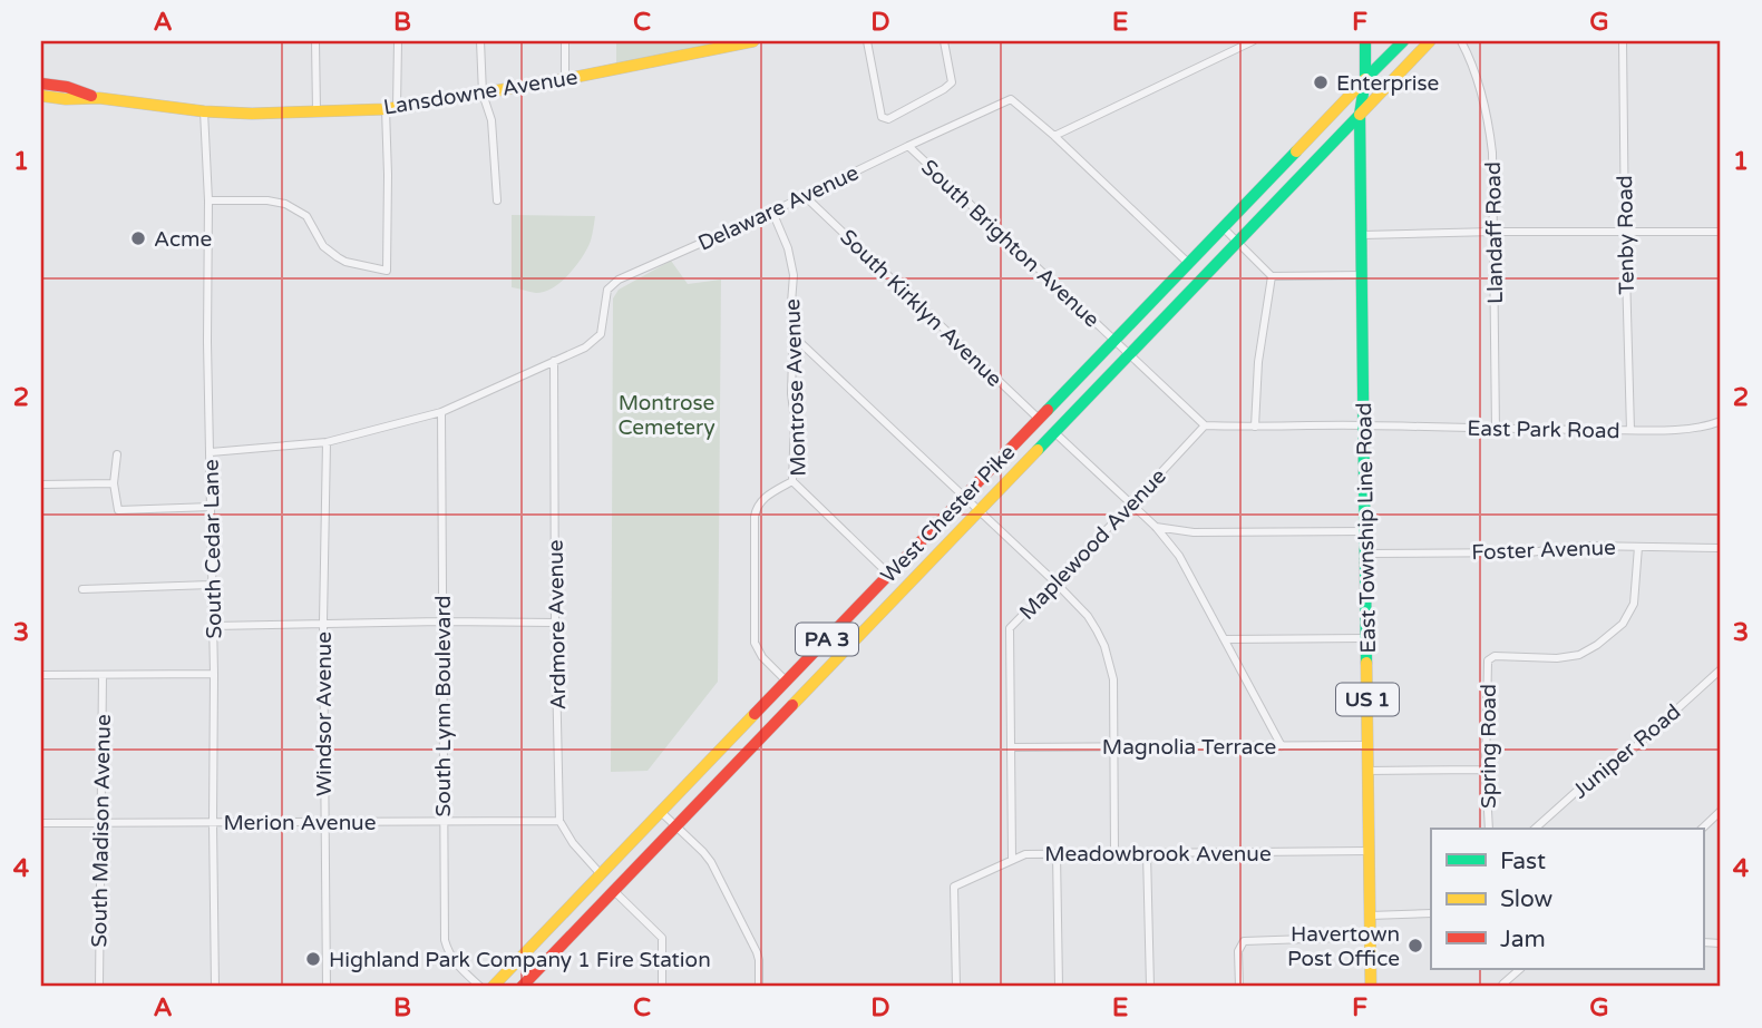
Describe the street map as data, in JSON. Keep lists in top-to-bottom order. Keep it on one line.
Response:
{"streets":{"main road":["Lansdowne Avenue","West Chester Pike","East Township Line Road","PA 3","US 1"],"street":["Delaware Avenue","Llandaff Road","Tenby Road","South Brighton Avenue","South Kirklyn Avenue","Montrose Avenue","East Park Road","Maplewood Avenue","South Cedar Lane","Foster Avenue","Ardmore Avenue","South Lynn Boulevard","Windsor Avenue","Magnolia Terrace","Spring Road","Juniper Road","Merion Avenue","South Madison Avenue","Meadowbrook Avenue"]},"crossings":[["Lansdowne Avenue","South Cedar Lane"],["Delaware Avenue","South Brighton Avenue"],["Delaware Avenue","South Kirklyn Avenue"],["Delaware Avenue","Montrose Avenue"],["Delaware Avenue","Ardmore Avenue"],["Llandaff Road","East Park Road"],["Tenby Road","East Park Road"],["South Brighton Avenue","East Park Road"],["South Brighton Avenue","West Chester Pike"],["South Brighton Avenue","Maplewood Avenue"],["South Kirklyn Avenue","West Chester Pike"],["Montrose Avenue","West Chester Pike"],["East Park Road","East Township Line Road"],["East Park Road","Maplewood Avenue"],["West Chester Pike","East Township Line Road"],["West Chester Pike","US 1"],["East Township Line Road","Foster Avenue"],["East Township Line Road","US 1"],["East Township Line Road","Magnolia Terrace"],["East Township Line Road","Meadowbrook Avenue"],["Maplewood Avenue","Magnolia Terrace"],["Maplewood Avenue","Meadowbrook Avenue"],["South Cedar Lane","Merion Avenue"],["Foster Avenue","Spring Road"],["Ardmore Avenue","Merion Avenue"],["South Lynn Boulevard","Merion Avenue"],["Windsor Avenue","Merion Avenue"],["Merion Avenue","South Madison Avenue"]],"parks":["Montrose Cemetery"],"places":["Enterprise","Acme","Havertown Post Office","Highland Park Company 1 Fire Station"],"legend":["Fast","Slow","Jam"],"grid":{"columns":["A","B","C","D","E","F","G"],"rows":["1","2","3","4"]}}
